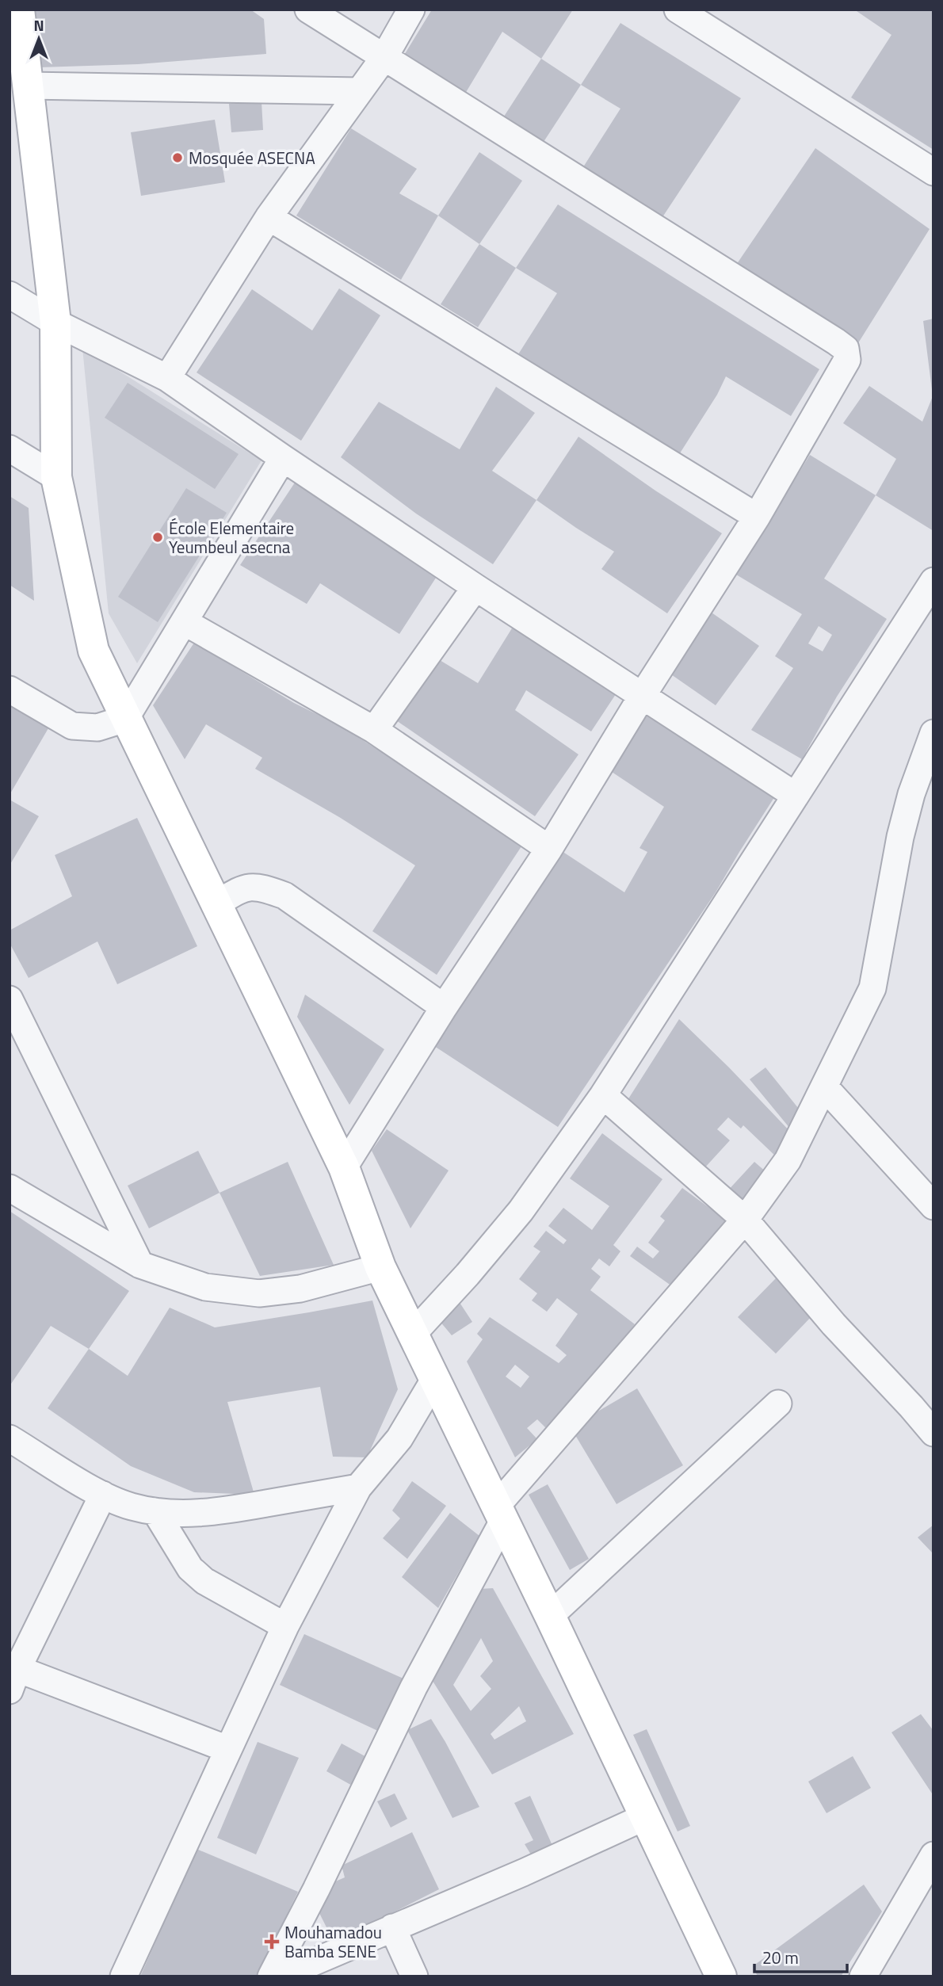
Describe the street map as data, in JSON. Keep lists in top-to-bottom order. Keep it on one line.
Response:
{"places":{"other":["Mosquée ASECNA","École Elementaire Yeumbeul asecna"],"health":["Mouhamadou Bamba SENE"]},"scale_bar":"20 m","north":"top"}
